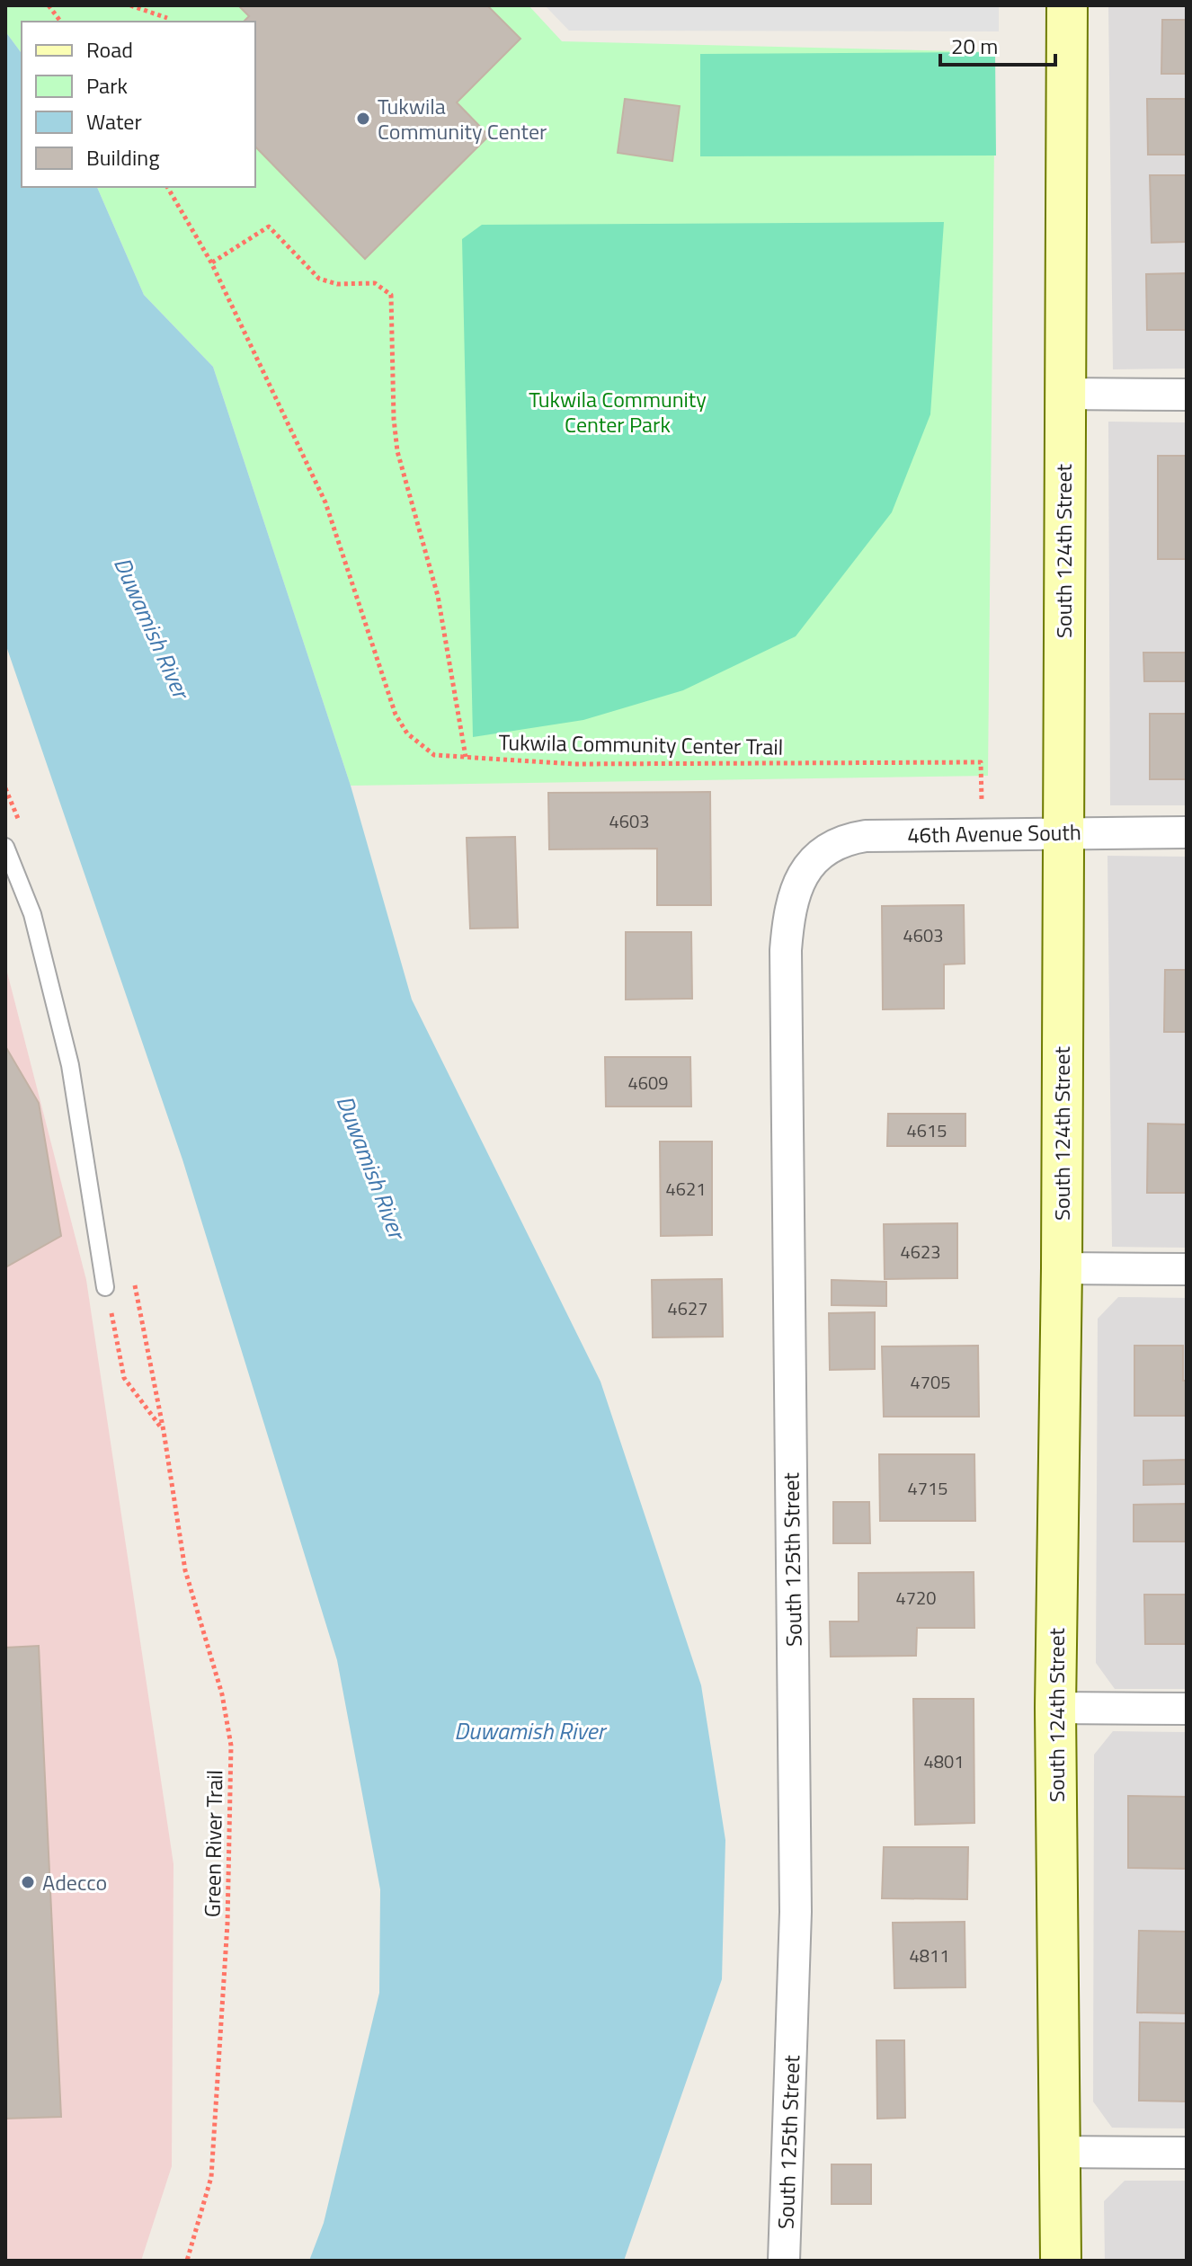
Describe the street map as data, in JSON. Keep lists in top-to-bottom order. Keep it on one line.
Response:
{"streets":{"street":["South 124th Street","46th Avenue South","South 125th Street"],"path":["Tukwila Community Center Trail","Green River Trail"]},"crossings":[["South 124th Street","46th Avenue South"],["Tukwila Community Center Trail","46th Avenue South"],["46th Avenue South","South 125th Street"]],"water":["Duwamish River"],"parks":["Tukwila Community Center Park"],"places":["Tukwila Community Center","Adecco"],"house_numbers":["4603","4603","4609","4615","4621","4623","4627","4705","4715","4720","4801","4811"],"legend":["Road","Park","Water","Building"],"scale_bar":"20 m"}
